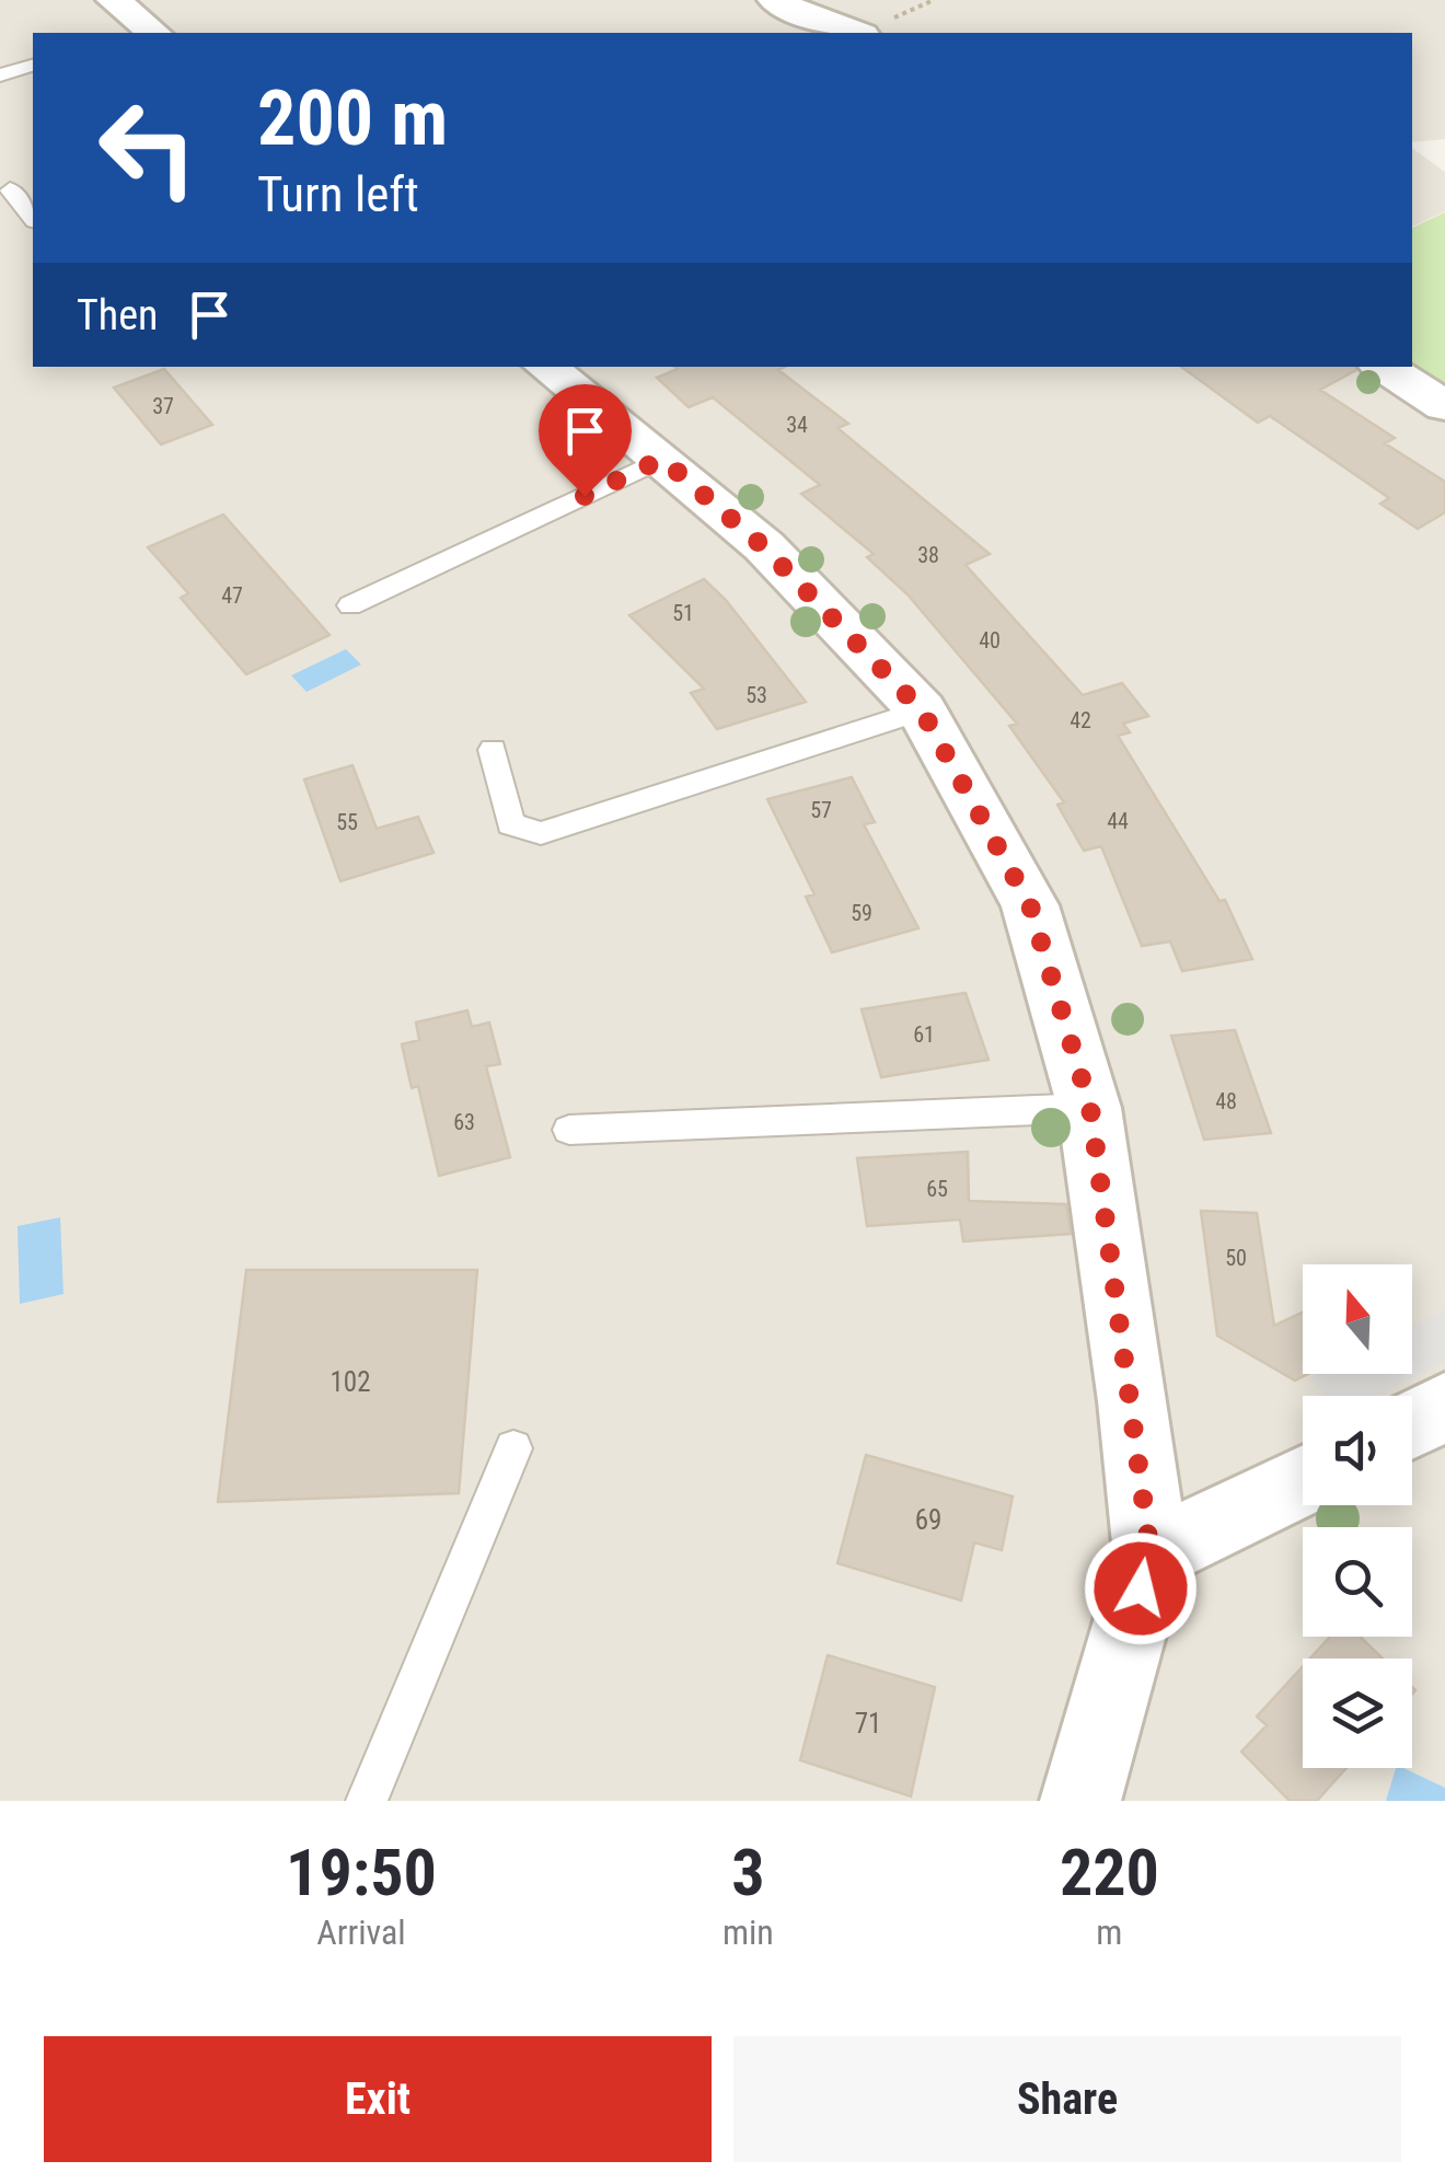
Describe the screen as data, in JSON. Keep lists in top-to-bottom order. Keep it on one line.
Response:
{"house_numbers":["37","34","38","47","51","40","53","42","57","44","55","59","61","48","63","65","50","102","69","71"],"north":"top","page":{"turn":["200 m","Turn left"],"then":"Then","eta":["19:50","Arrival","3","min","220","m"],"buttons":["Exit","Share"]}}
